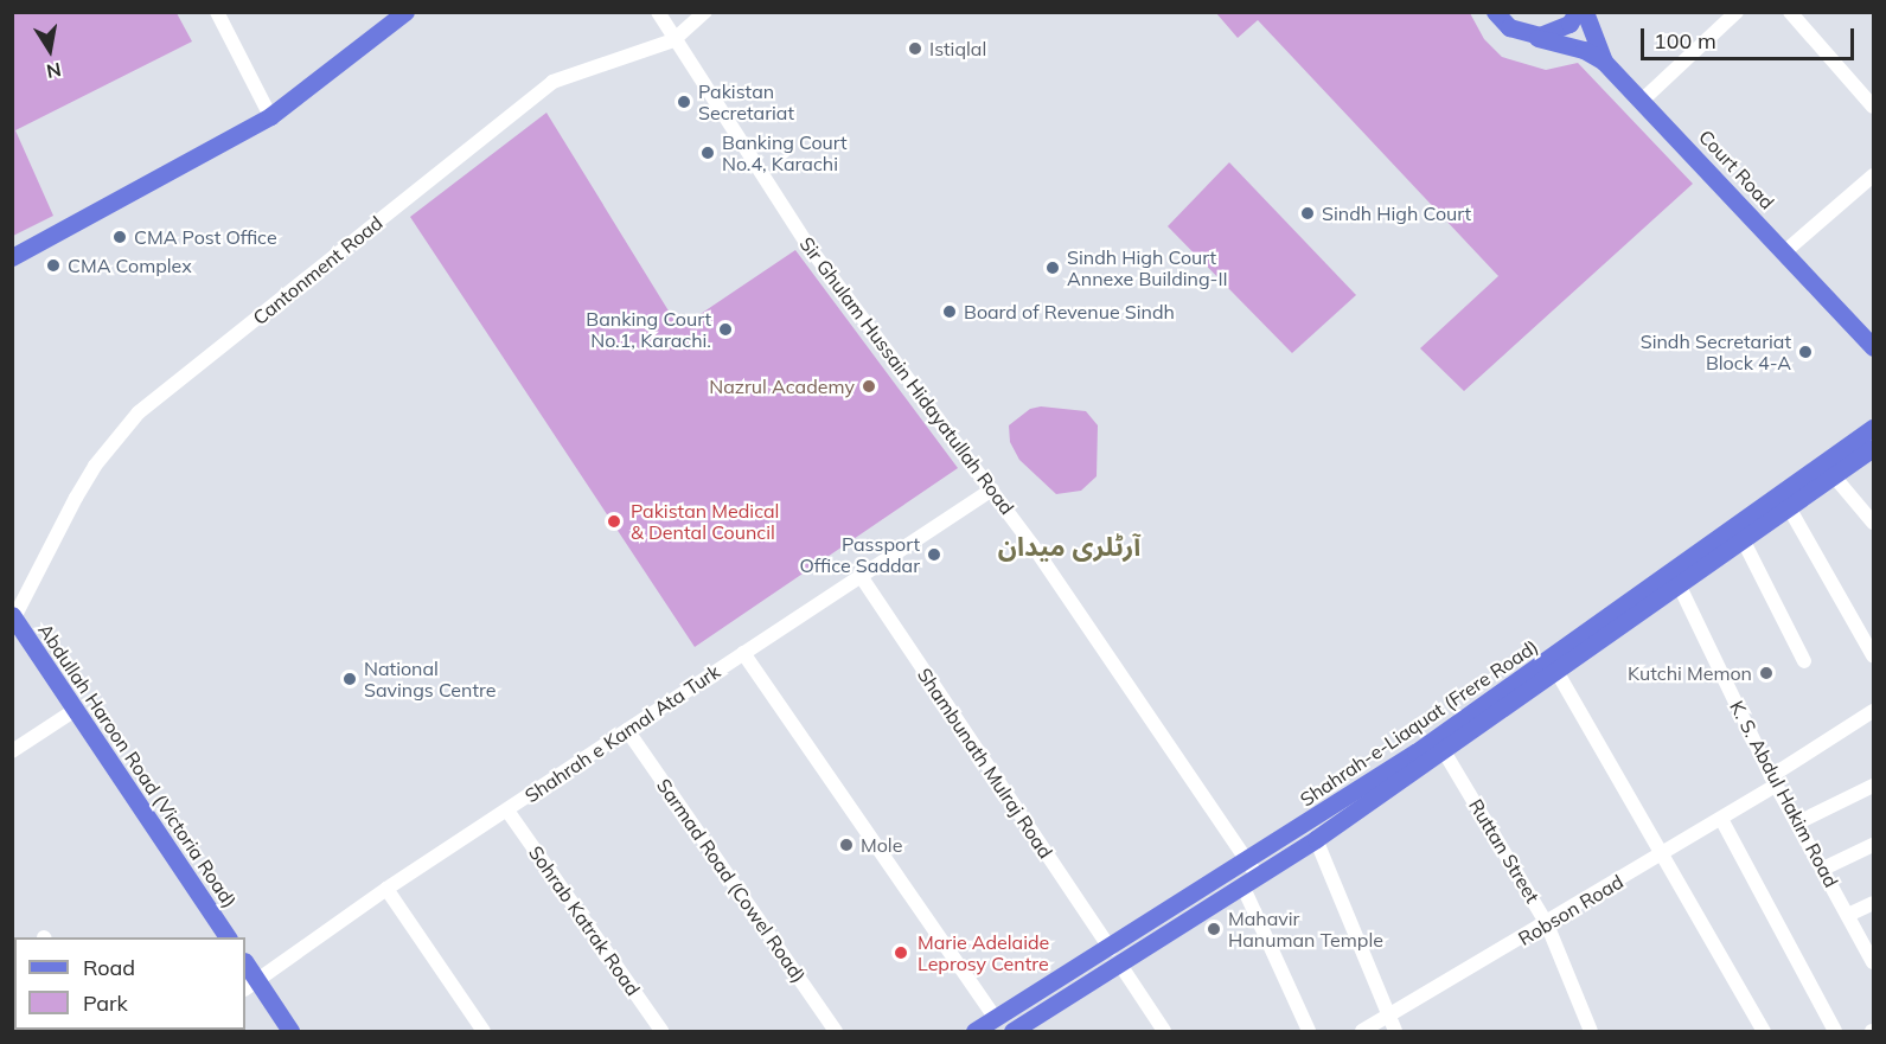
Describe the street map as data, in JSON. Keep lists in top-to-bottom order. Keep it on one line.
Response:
{"streets":{"main road":["Court Road","Shahrah-e-Liaquat (Frere Road)","Abdullah Haroon Road (Victoria Road)"],"street":["Cantonment Road","Sir Ghulam Hussain Hidayatullah Road","Shahrah e Kamal Ata Turk","Shambunath Mulraj Road","K. S. Abdul Hakim Road","Ruttan Street","Sarmad Road (Cowel Road)","Robson Road","Sohrab Katrak Road"]},"crossings":[["Cantonment Road","Sir Ghulam Hussain Hidayatullah Road"],["Cantonment Road","Abdullah Haroon Road (Victoria Road)"],["Sir Ghulam Hussain Hidayatullah Road","Shahrah-e-Liaquat (Frere Road)"],["Sir Ghulam Hussain Hidayatullah Road","Shahrah e Kamal Ata Turk"],["Shahrah-e-Liaquat (Frere Road)","Shambunath Mulraj Road"],["Shahrah-e-Liaquat (Frere Road)","K. S. Abdul Hakim Road"],["Shahrah-e-Liaquat (Frere Road)","Ruttan Street"],["Shahrah e Kamal Ata Turk","Shambunath Mulraj Road"],["Shahrah e Kamal Ata Turk","Sarmad Road (Cowel Road)"],["Shahrah e Kamal Ata Turk","Sohrab Katrak Road"],["K. S. Abdul Hakim Road","Robson Road"],["Ruttan Street","Robson Road"]],"districts":["آرٹلری میدان"],"places":["Istiqlal","Pakistan Secretariat","Banking Court No.4, Karachi","Sindh High Court","CMA Post Office","CMA Complex","Sindh High Court Annexe Building-II","Board of Revenue Sindh","Banking Court No.1, Karachi.","Sindh Secretariat Block 4-A","Nazrul Academy","Pakistan Medical & Dental Council","Passport Office Saddar","Kutchi Memon","National Savings Centre","Mole","Mahavir Hanuman Temple","Marie Adelaide Leprosy Centre"],"legend":["Road","Park"],"scale_bar":"100 m","north":"bottom"}
